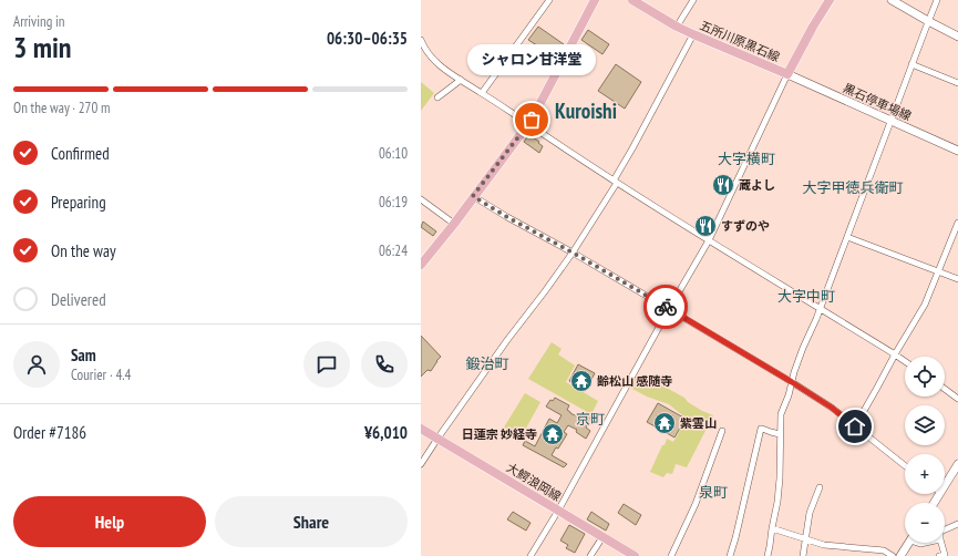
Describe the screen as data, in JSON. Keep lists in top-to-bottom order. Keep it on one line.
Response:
{"streets":{"main road":["五所川原黒石線","黒石停車場線","大鰐浪岡線"]},"crossings":[["五所川原黒石線","黒石停車場線"]],"districts":["Kuroishi","大字横町","大字甲徳兵衛町","大字中町","鍛治町","京町","泉町"],"places":{"other":["シャロン甘洋堂"],"restaurant":["蔵よし","すずのや"],"temple":["齢松山 感随寺","紫雲山","日蓮宗 妙経寺"]},"page":{"heading":["3 min","Arriving in","06:30–06:35"],"panel":["Sam","Courier · 4.4","Order #7186","¥6,010"],"bubble":"シャロン甘洋堂","bar":"On the way · 270 m","list":[["Confirmed","06:10"],["Preparing","06:19"],["On the way","06:24"],"Delivered"],"map_buttons":["+","−"],"buttons":["Help","Share"]}}
